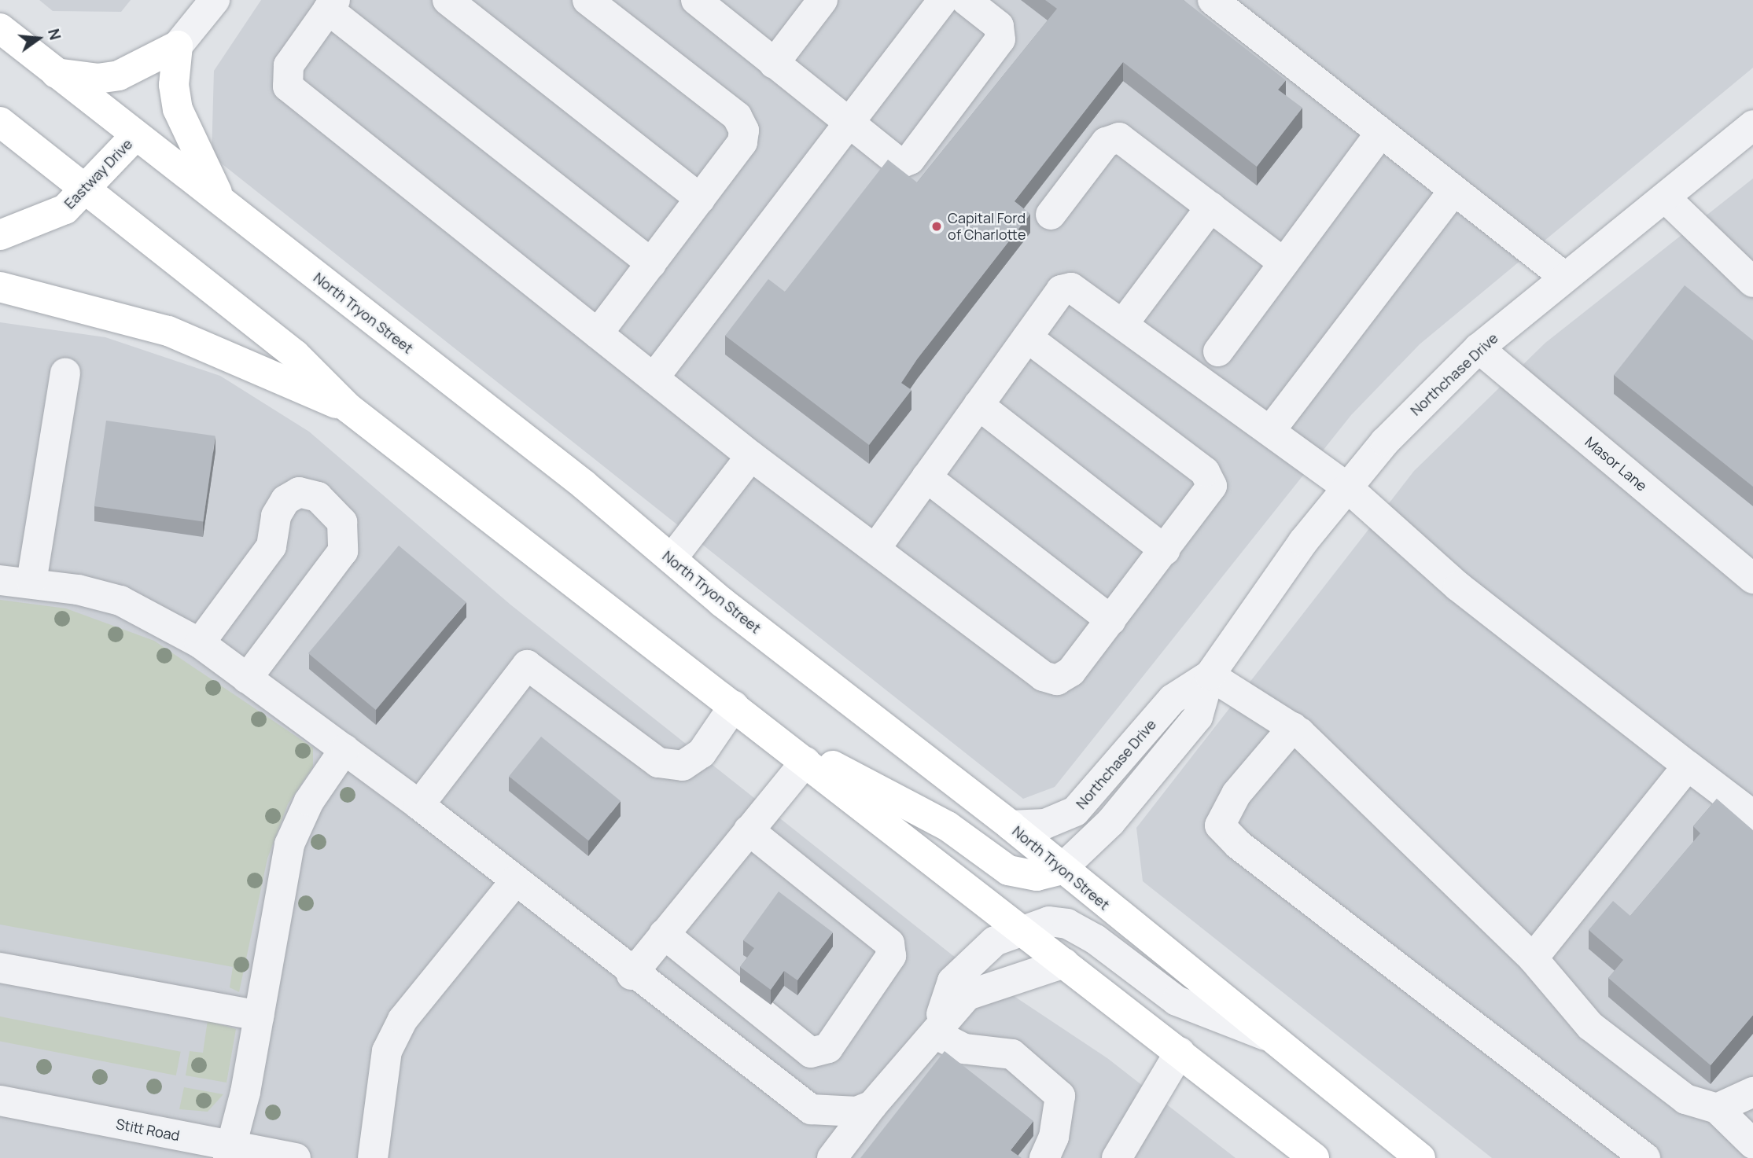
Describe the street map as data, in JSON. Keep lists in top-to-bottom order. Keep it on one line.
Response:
{"streets":{"main road":["Eastway Drive","North Tryon Street"],"street":["Northchase Drive","Masor Lane","Stitt Road"]},"crossings":[["Eastway Drive","North Tryon Street"],["North Tryon Street","Northchase Drive"],["Northchase Drive","Masor Lane"]],"places":["Capital Ford of Charlotte"],"north":"right"}
